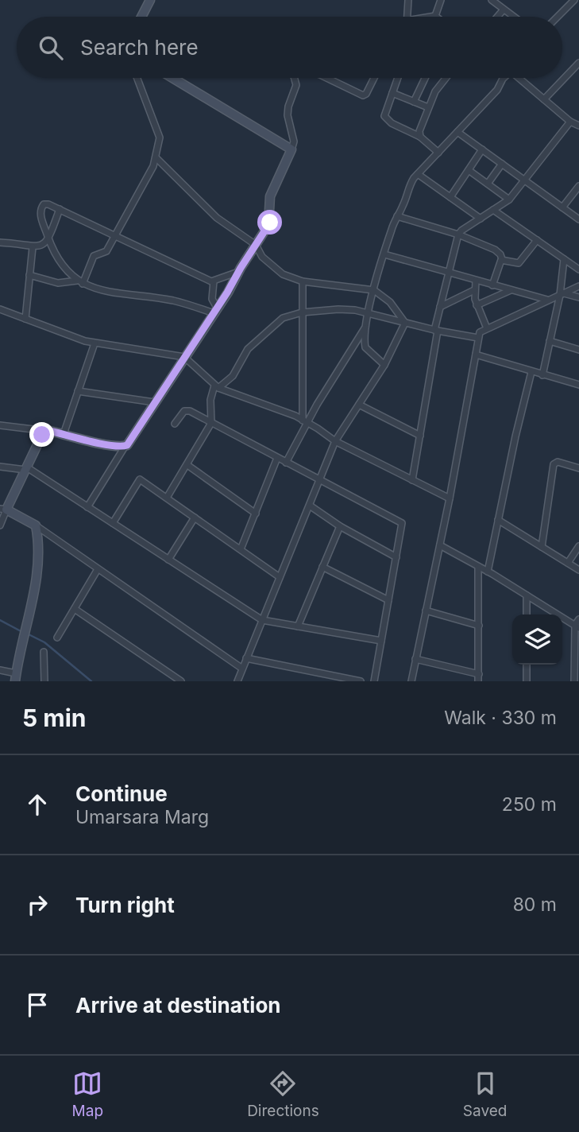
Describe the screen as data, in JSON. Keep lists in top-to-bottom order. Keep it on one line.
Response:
{"page":{"search":"Search here","heading":["5 min","Walk · 330 m"],"list":[["Continue","Umarsara Marg","250 m"],["Turn right","80 m"],"Arrive at destination"],"nav":["Map","Directions","Saved"]}}
